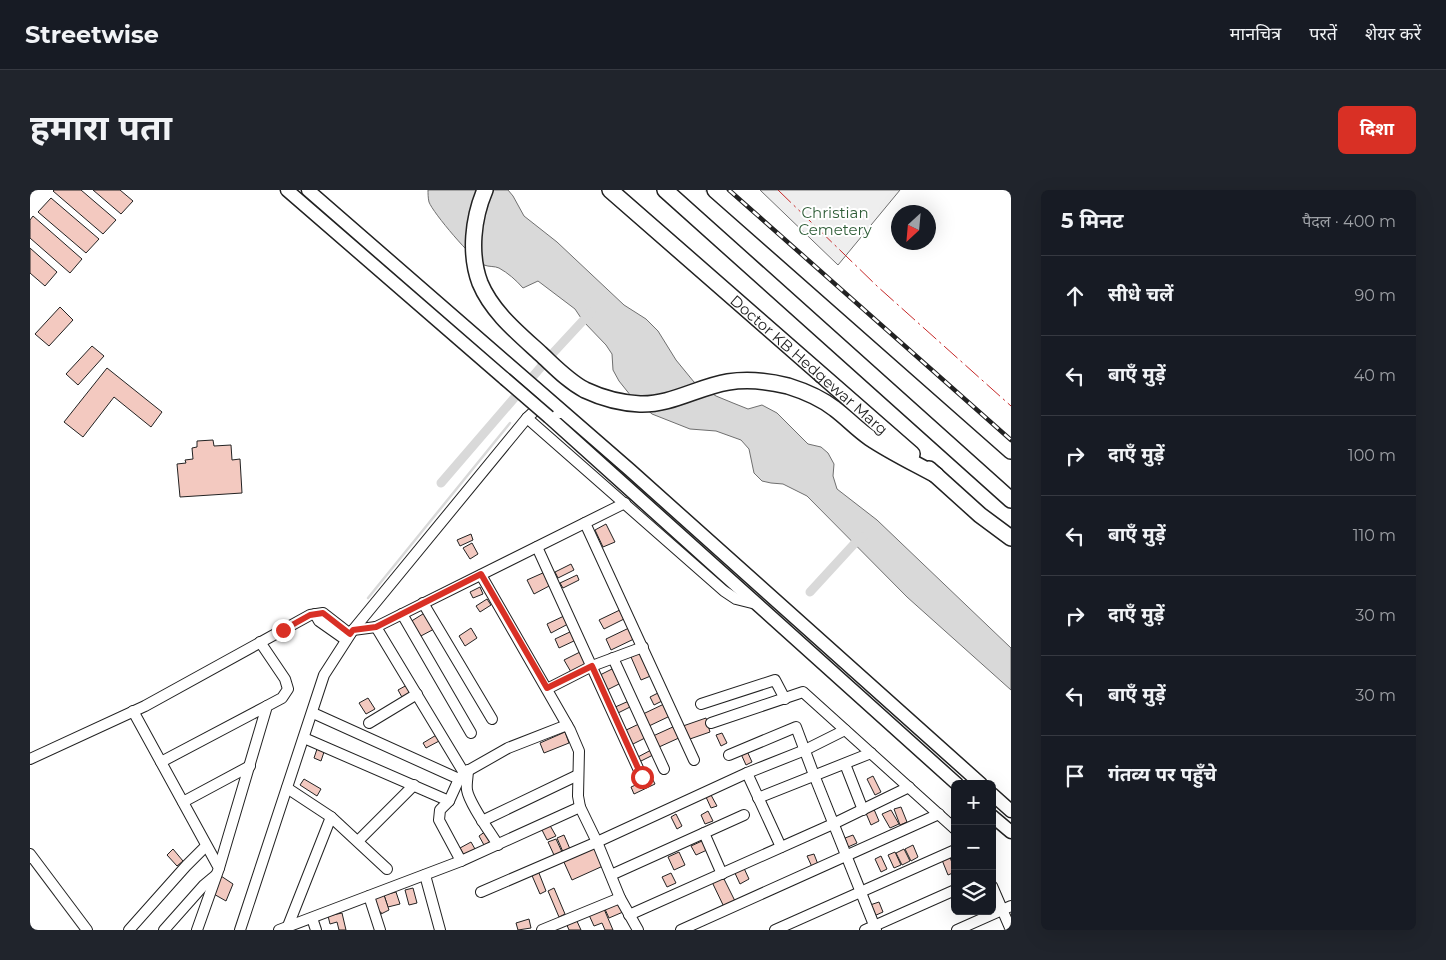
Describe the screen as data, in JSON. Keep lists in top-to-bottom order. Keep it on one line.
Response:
{"streets":{"highway":["Doctor KB Hedgewar Marg"]},"parks":["Christian Cemetery"],"north":"bottom left","page":{"header":"Streetwise","nav":["मानचित्र","परतें","शेयर करें"],"title":"हमारा पता","buttons":"दिशा","heading":["5 मिनट","पैदल · 400 m"],"list":[["सीधे चलें","90 m"],["बाएँ मुड़ें","40 m"],["दाएँ मुड़ें","100 m"],["बाएँ मुड़ें","110 m"],["दाएँ मुड़ें","30 m"],["बाएँ मुड़ें","30 m"],"गंतव्य पर पहुँचे"],"map_buttons":["+","−"]}}
